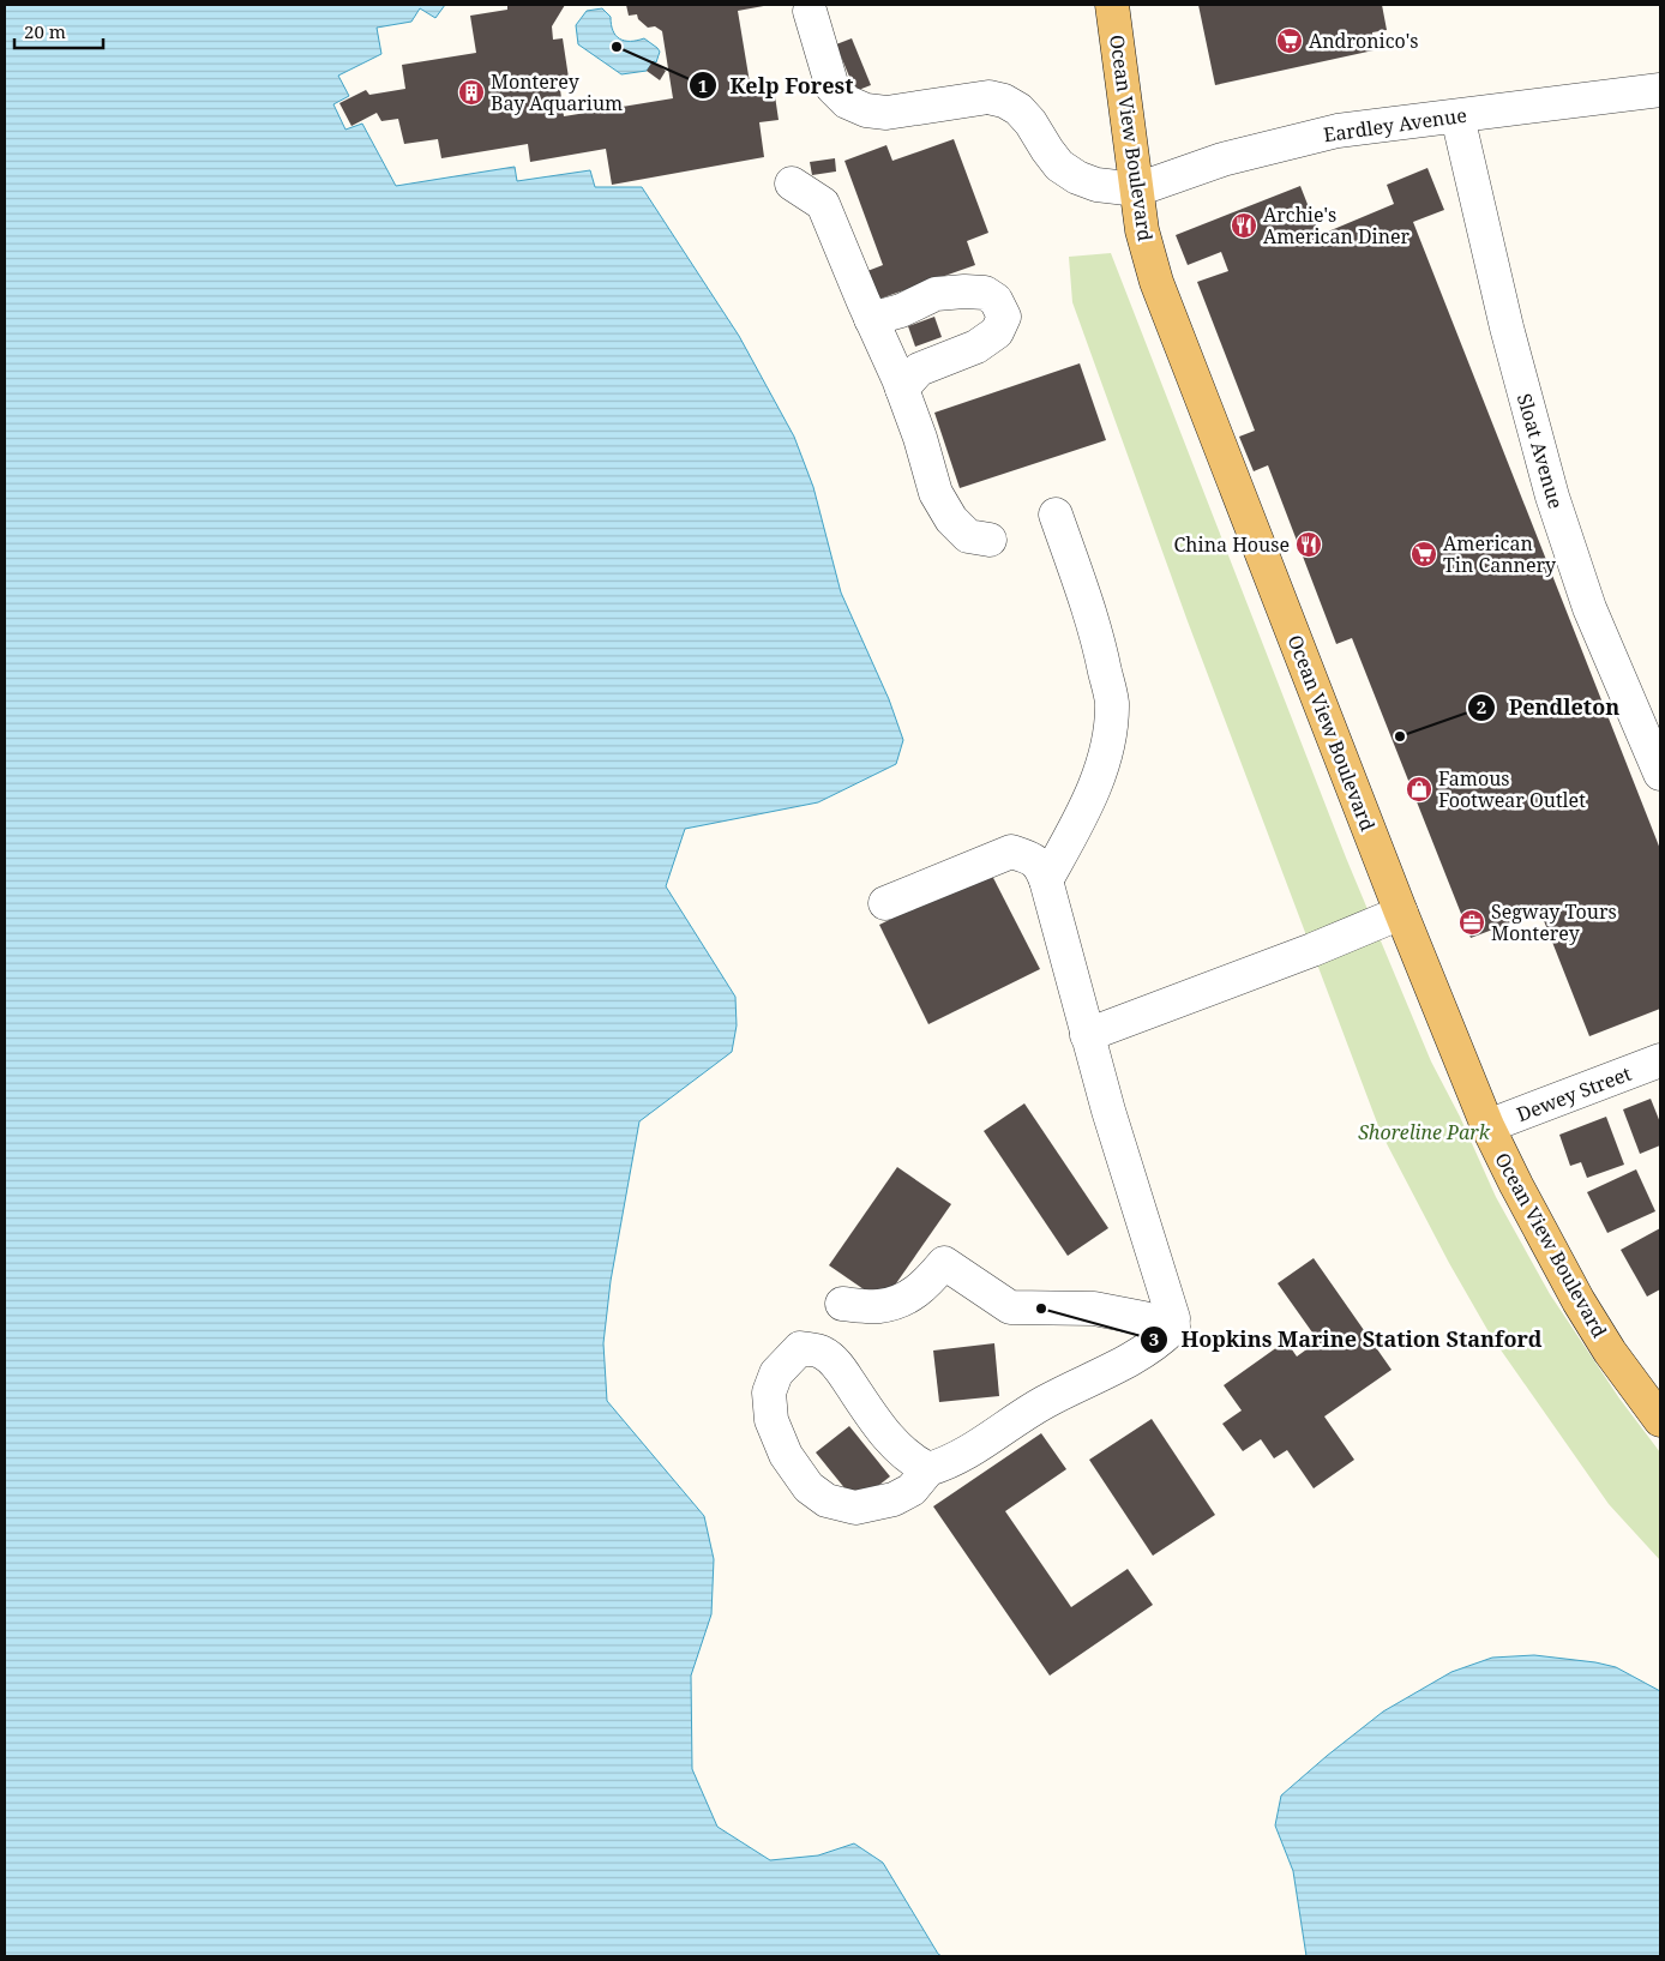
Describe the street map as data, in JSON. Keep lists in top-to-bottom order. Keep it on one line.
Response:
{"streets":{"main road":["Ocean View Boulevard"],"street":["Eardley Avenue","Sloat Avenue","Dewey Street"]},"crossings":[["Eardley Avenue","Ocean View Boulevard"],["Eardley Avenue","Sloat Avenue"],["Ocean View Boulevard","Dewey Street"]],"parks":["Shoreline Park"],"places":{"supermarket":["Andronico's","American Tin Cannery"],"other":["Kelp Forest","Pendleton","Hopkins Marine Station Stanford"],"building":["Monterey Bay Aquarium"],"restaurant":["Archie's American Diner","China House"],"shop":["Famous Footwear Outlet"],"office":["Segway Tours Monterey"]},"scale_bar":"20 m"}
